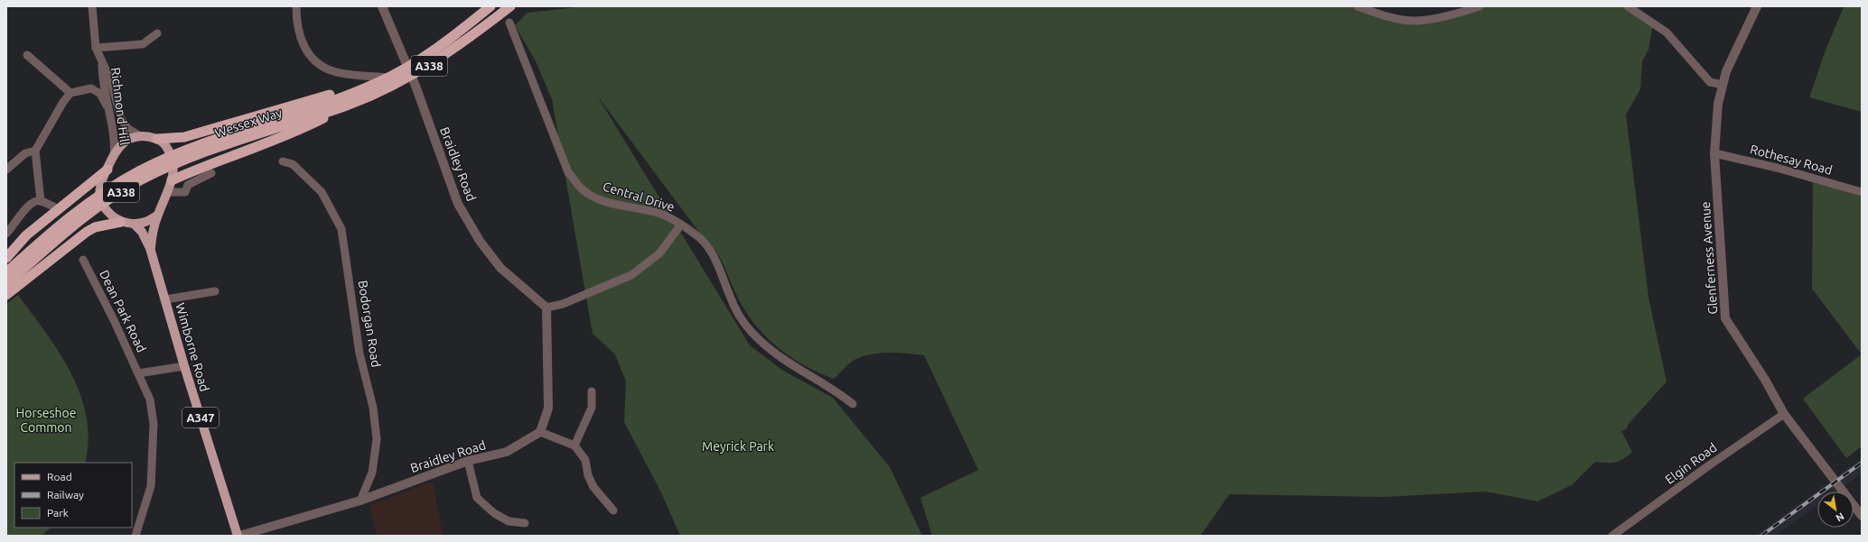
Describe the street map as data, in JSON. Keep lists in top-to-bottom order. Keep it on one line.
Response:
{"streets":{"highway":["A338","Wessex Way"],"main road":["Wimborne Road","A347"],"street":["Richmond Hill","Rothesay Road","Braidley Road","Central Drive","Glenferness Avenue","Dean Park Road","Bodorgan Road","Elgin Road"]},"crossings":[["A338","Wessex Way"],["Richmond Hill","Wimborne Road"],["Rothesay Road","Glenferness Avenue"],["Braidley Road","Bodorgan Road"],["Braidley Road","Wimborne Road"],["Glenferness Avenue","Elgin Road"],["Dean Park Road","Wimborne Road"]],"parks":["Horseshoe Common","Meyrick Park"],"legend":["Road","Railway","Park"],"north":"bottom right"}
